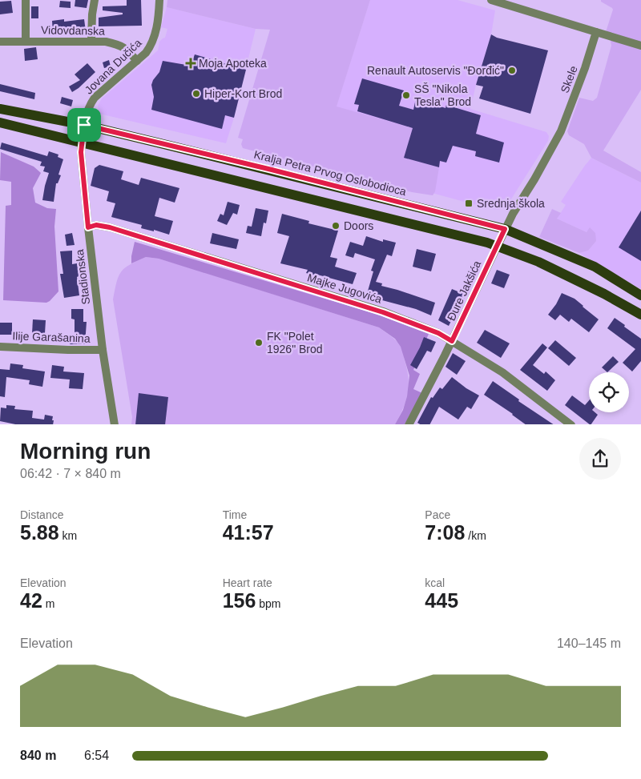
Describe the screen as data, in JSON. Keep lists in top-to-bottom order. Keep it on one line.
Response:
{"streets":{"main road":["Kralja Petra Prvog Oslobodioca"],"street":["Vidovdanska","Jovana Dučića","Skele","Stadionska","Majke Jugovića","Đure Jakšića","Ilije Garašanina"]},"crossings":[["Vidovdanska","Jovana Dučića"],["Jovana Dučića","Kralja Petra Prvog Oslobodioca"],["Jovana Dučića","Stadionska"],["Skele","Kralja Petra Prvog Oslobodioca"],["Skele","Đure Jakšića"],["Kralja Petra Prvog Oslobodioca","Stadionska"],["Kralja Petra Prvog Oslobodioca","Đure Jakšića"],["Stadionska","Majke Jugovića"],["Stadionska","Ilije Garašanina"],["Majke Jugovića","Đure Jakšića"]],"places":{"health":["Moja Apoteka"],"other":["Renault Autoservis \"Đorđić\"","Hiper-Kort Brod","SŠ \"Nikola Tesla\" Brod","Doors","FK \"Polet 1926\" Brod"],"transit":["Srednja škola"]},"page":{"heading":["Morning run","06:42 · 7 × 840 m"],"stats":[["Distance","5.88 km"],["Time","41:57"],["Pace","7:08 /km"],["Elevation","42 m"],["Heart rate","156 bpm"],["kcal","445"]],"chart":["Elevation","140–145 m"],"list":[{"name":"840 m","note":"6:54"}]}}
